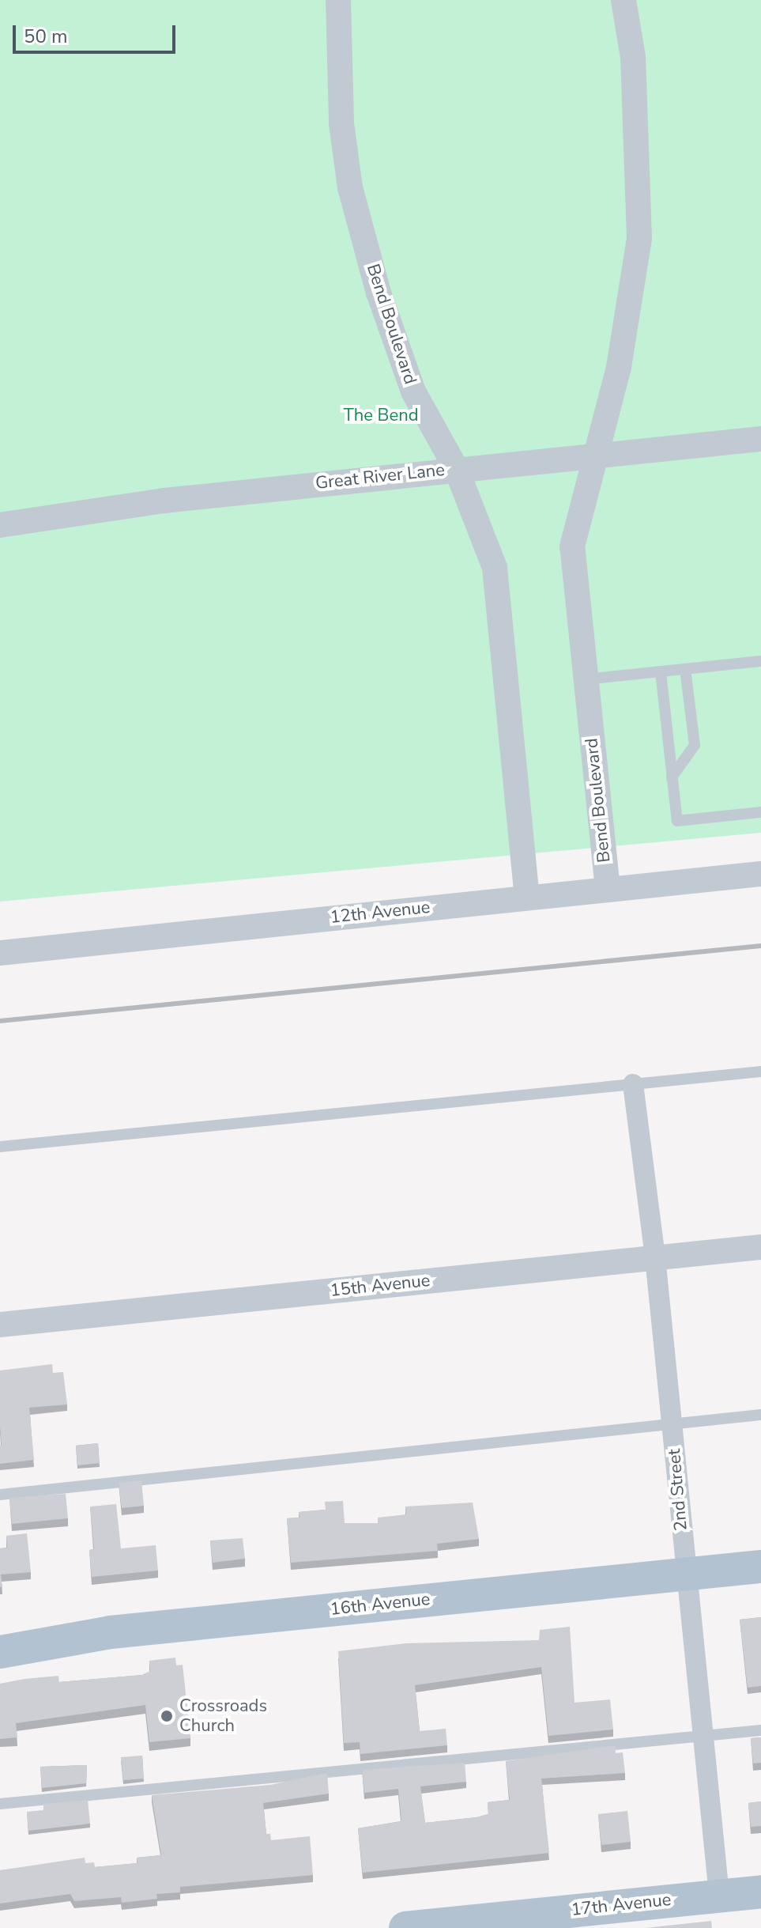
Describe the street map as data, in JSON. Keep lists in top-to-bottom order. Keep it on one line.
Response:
{"streets":{"main road":["16th Avenue","17th Avenue"],"street":["Bend Boulevard","Great River Lane","12th Avenue","15th Avenue","2nd Street"]},"crossings":[["Bend Boulevard","Great River Lane"],["Bend Boulevard","12th Avenue"],["15th Avenue","2nd Street"],["2nd Street","16th Avenue"],["2nd Street","17th Avenue"]],"parks":["The Bend"],"places":["Crossroads Church"],"scale_bar":"50 m"}
